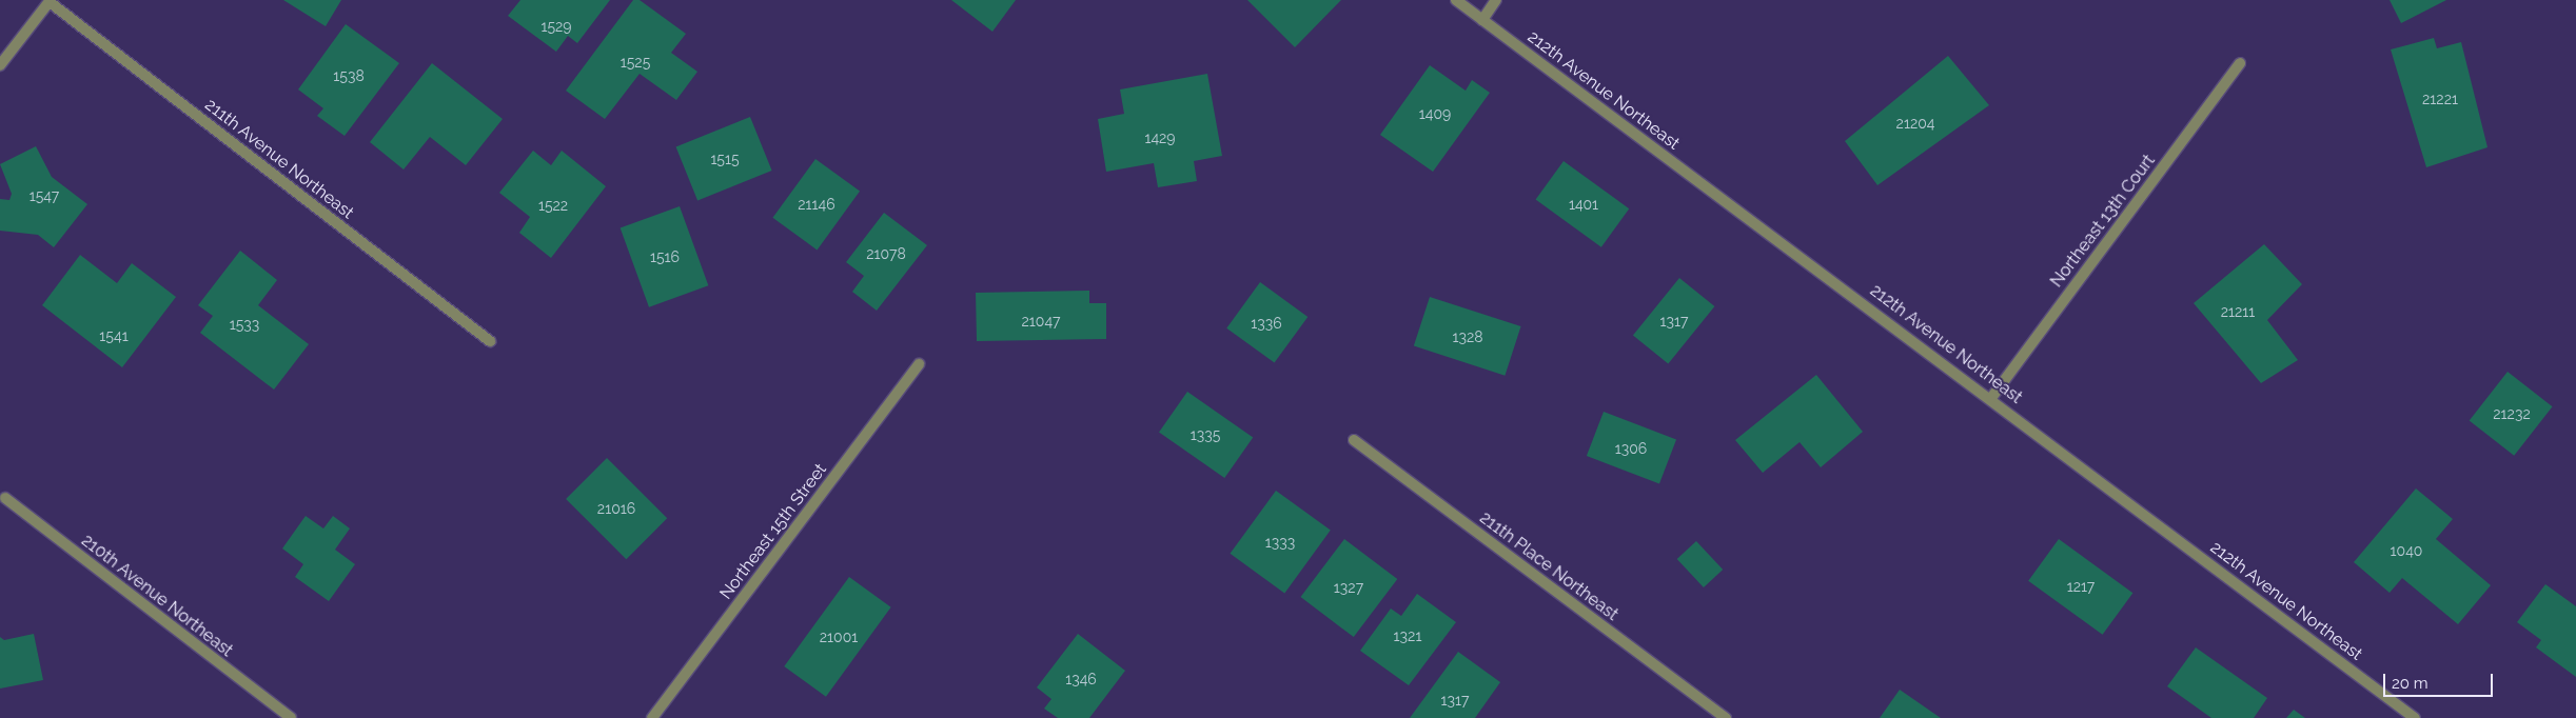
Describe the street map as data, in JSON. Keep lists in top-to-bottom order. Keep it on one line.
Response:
{"streets":{"street":["212th Avenue Northeast","211th Avenue Northeast","Northeast 13th Court","Northeast 15th Street","211th Place Northeast","210th Avenue Northeast"]},"crossings":[["212th Avenue Northeast","Northeast 13th Court"]],"house_numbers":["1529","1525","1538","21221","1409","21204","1429","1515","1547","21146","1401","1522","21078","1516","21211","21047","1317","1336","1533","1541","1328","21232","1335","1306","21016","1333","1040","1217","1327","1321","21001","1346","1317"],"scale_bar":"20 m"}
